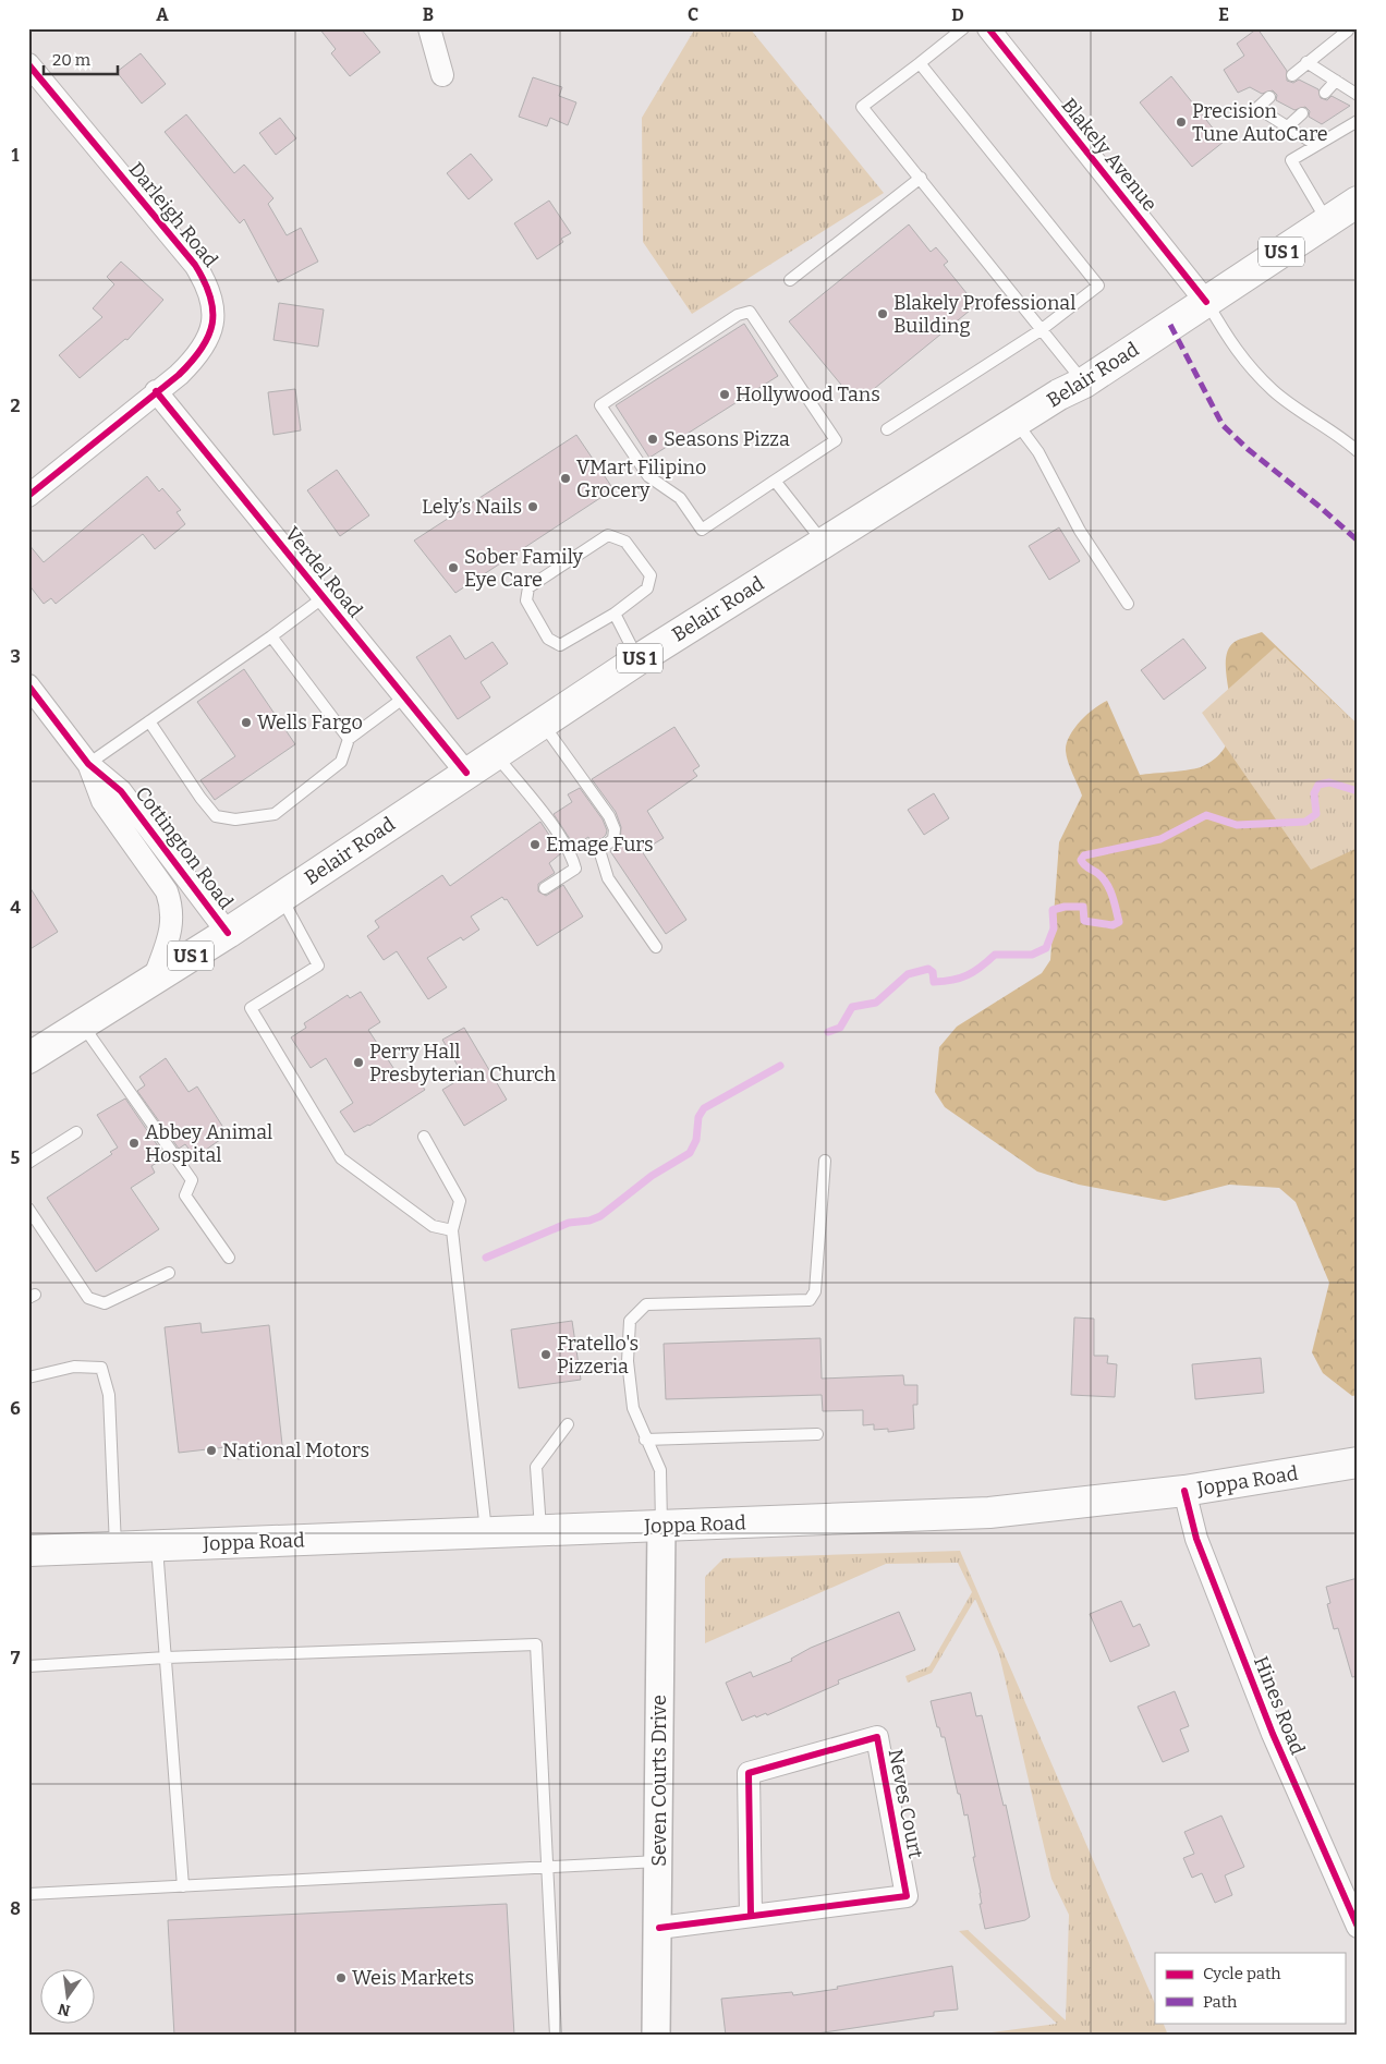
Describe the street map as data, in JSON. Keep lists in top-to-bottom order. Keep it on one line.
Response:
{"streets":{"main road":["US 1","Belair Road","Joppa Road"],"street":["Blakely Avenue","Darleigh Road","Verdel Road","Cottington Road","Hines Road","Seven Courts Drive","Neves Court"]},"crossings":[["Blakely Avenue","Belair Road"],["Darleigh Road","Verdel Road"],["Belair Road","Verdel Road"],["Belair Road","Cottington Road"],["Joppa Road","Hines Road"],["Joppa Road","Seven Courts Drive"],["Seven Courts Drive","Neves Court"]],"places":["Precision Tune AutoCare","Blakely Professional Building","Hollywood Tans","Seasons Pizza","VMart Filipino Grocery","Lely’s Nails","Sober Family Eye Care","Wells Fargo","Emage Furs","Perry Hall Presbyterian Church","Abbey Animal Hospital","Fratello's Pizzeria","National Motors","Weis Markets"],"legend":["Cycle path","Path"],"scale_bar":"20 m","north":"bottom","grid":{"columns":["A","B","C","D","E"],"rows":["1","2","3","4","5","6","7","8"]}}
